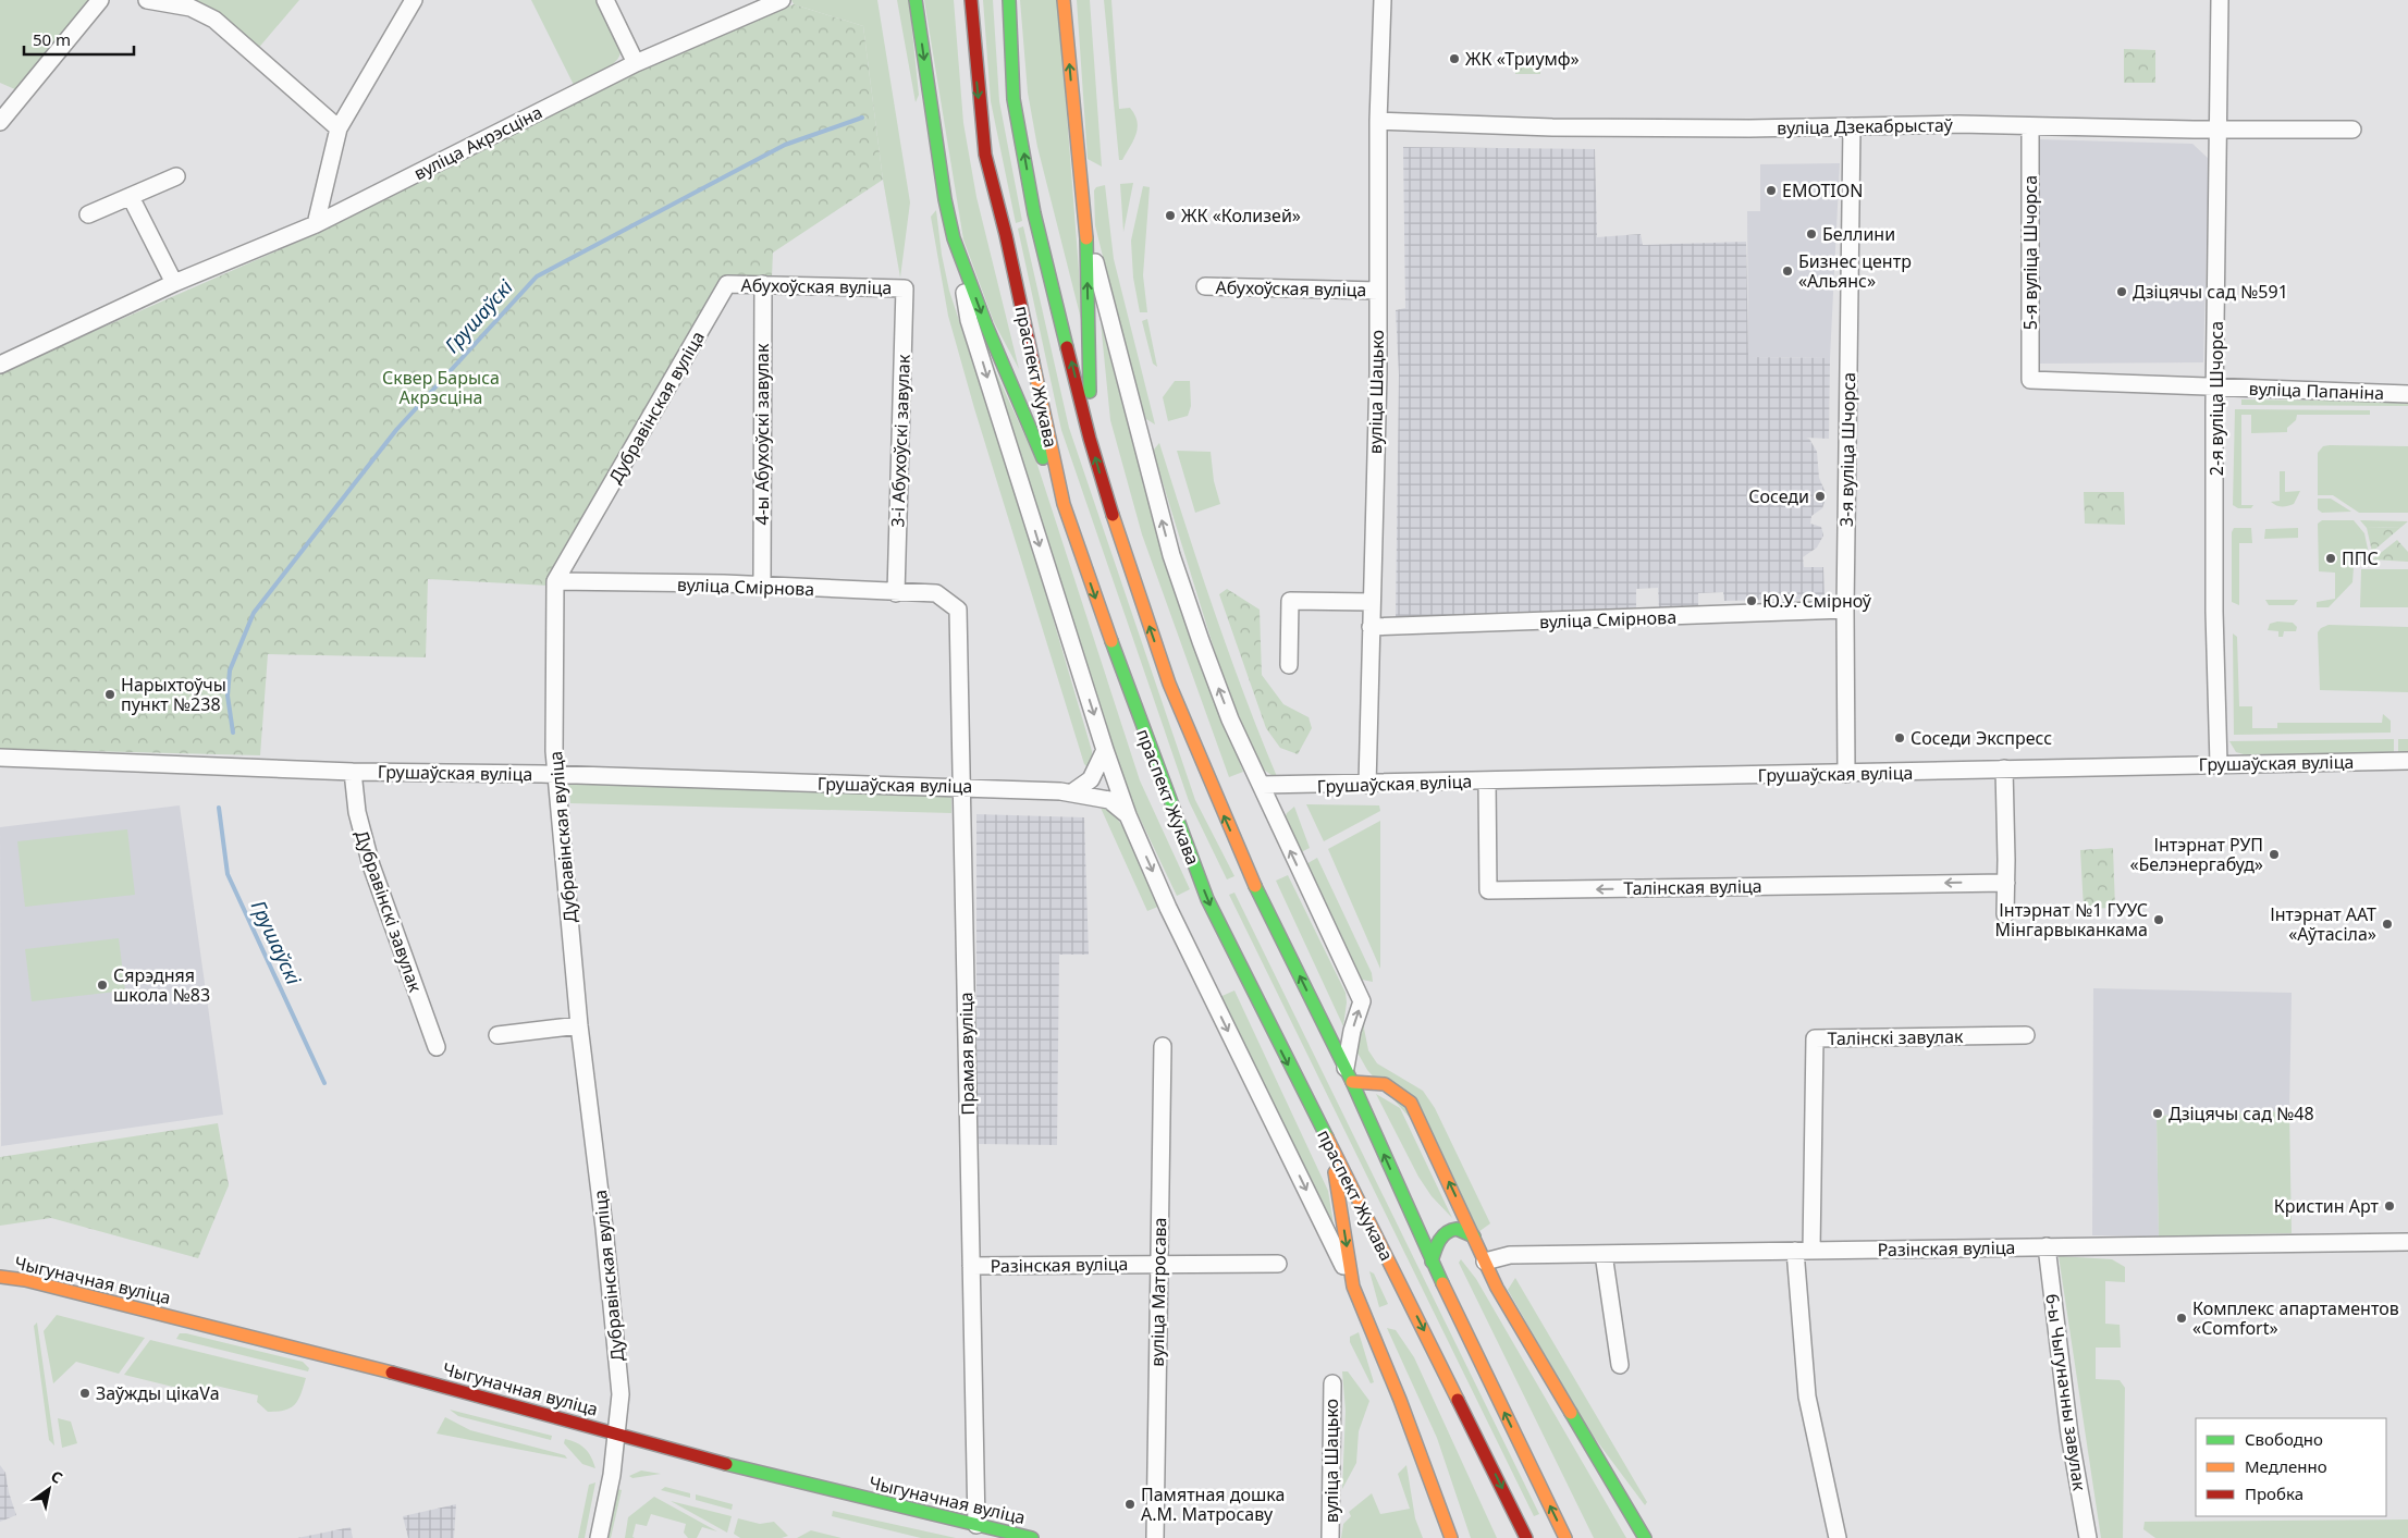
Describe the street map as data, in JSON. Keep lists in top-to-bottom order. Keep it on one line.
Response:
{"streets":{"main road":["праспект Жукава","Чыгуначная вуліца"],"street":["вуліца Дзекабрыстаў","вуліца Акрэсціна","5-я вуліца Шчорса","Абухоўская вуліца","вуліца Папаніна","вуліца Шацько","2-я вуліца Шчорса","Дубравінская вуліца","4-ы Абухоўскі завулак","3-і Абухоўскі завулак","3-я вуліца Шчорса","вуліца Смірнова","Грушаўская вуліца","Талінская вуліца","Дубравінскі завулак","Талінскі завулак","Прамая вуліца","Разінская вуліца","вуліца Матросава","6-ы Чыгуначны завулак"]},"crossings":[["вуліца Дзекабрыстаў","5-я вуліца Шчорса"],["вуліца Дзекабрыстаў","вуліца Шацько"],["вуліца Дзекабрыстаў","2-я вуліца Шчорса"],["вуліца Дзекабрыстаў","3-я вуліца Шчорса"],["5-я вуліца Шчорса","вуліца Папаніна"],["Абухоўская вуліца","вуліца Шацько"],["Абухоўская вуліца","Дубравінская вуліца"],["Абухоўская вуліца","4-ы Абухоўскі завулак"],["Абухоўская вуліца","3-і Абухоўскі завулак"],["вуліца Папаніна","2-я вуліца Шчорса"],["вуліца Шацько","вуліца Смірнова"],["вуліца Шацько","Грушаўская вуліца"],["2-я вуліца Шчорса","Грушаўская вуліца"],["Дубравінская вуліца","вуліца Смірнова"],["Дубравінская вуліца","Грушаўская вуліца"],["Дубравінская вуліца","Чыгуначная вуліца"],["4-ы Абухоўскі завулак","вуліца Смірнова"],["3-і Абухоўскі завулак","вуліца Смірнова"],["3-я вуліца Шчорса","вуліца Смірнова"],["3-я вуліца Шчорса","Грушаўская вуліца"],["вуліца Смірнова","Прамая вуліца"],["Грушаўская вуліца","Талінская вуліца"],["Грушаўская вуліца","Дубравінскі завулак"],["Грушаўская вуліца","Прамая вуліца"],["Талінскі завулак","Разінская вуліца"],["Прамая вуліца","Разінская вуліца"],["Прамая вуліца","Чыгуначная вуліца"],["Разінская вуліца","вуліца Матросава"],["Разінская вуліца","6-ы Чыгуначны завулак"]],"one_way":["Талінская вуліца"],"water":["Грушаўскі"],"parks":["Сквер Барыса Акрэсціна"],"places":["ЖК «Триумф»","EMOTION","ЖК «Колизей»","Беллини","Бизнес центр «Альянс»","Дзіцячы сад №591","Соседи","ППС","Ю.У. Смірноў","Нарыхтоўчы пункт №238","Соседи Экспресс","Інтэрнат РУП «Белэнергабуд»","Інтэрнат №1 ГУУС Мінгарвыканкама","Інтэрнат ААТ «Аўтасіла»","Сярэдняя школа №83","Дзіцячы сад №48","Кристин Арт","Комплекс апартаментов «Comfort»","Заўжды цікаVа","Памятная дошка А.М. Матросаву"],"legend":["Свободно","Медленно","Пробка"],"scale_bar":"50 m","north":"top right"}
